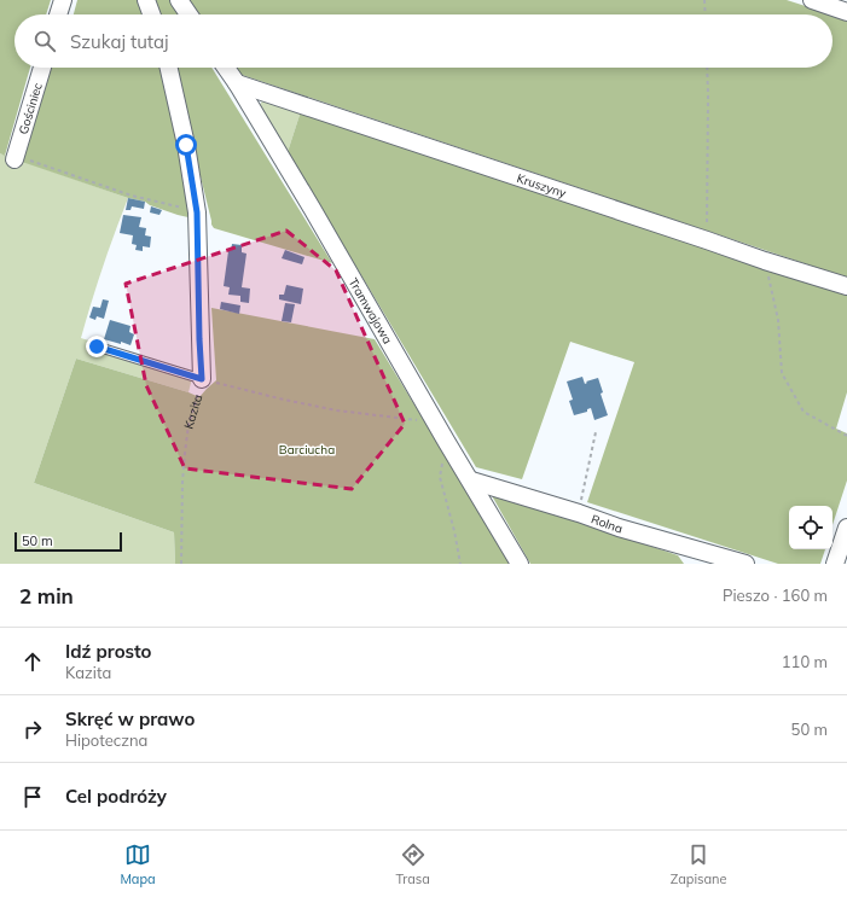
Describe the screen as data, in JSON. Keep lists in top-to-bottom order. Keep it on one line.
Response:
{"streets":{"street":["Gościniec","Kruszyny","Tramwajowa","Kazita","Rolna"]},"crossings":[["Kruszyny","Tramwajowa"],["Tramwajowa","Rolna"]],"parks":["Barciucha"],"scale_bar":"50 m","page":{"search":"Szukaj tutaj","scale":"50 m","heading":["2 min","Pieszo · 160 m"],"list":[["Idź prosto","Kazita","110 m"],["Skręć w prawo","Hipoteczna","50 m"],"Cel podróży"],"nav":["Mapa","Trasa","Zapisane"]}}
